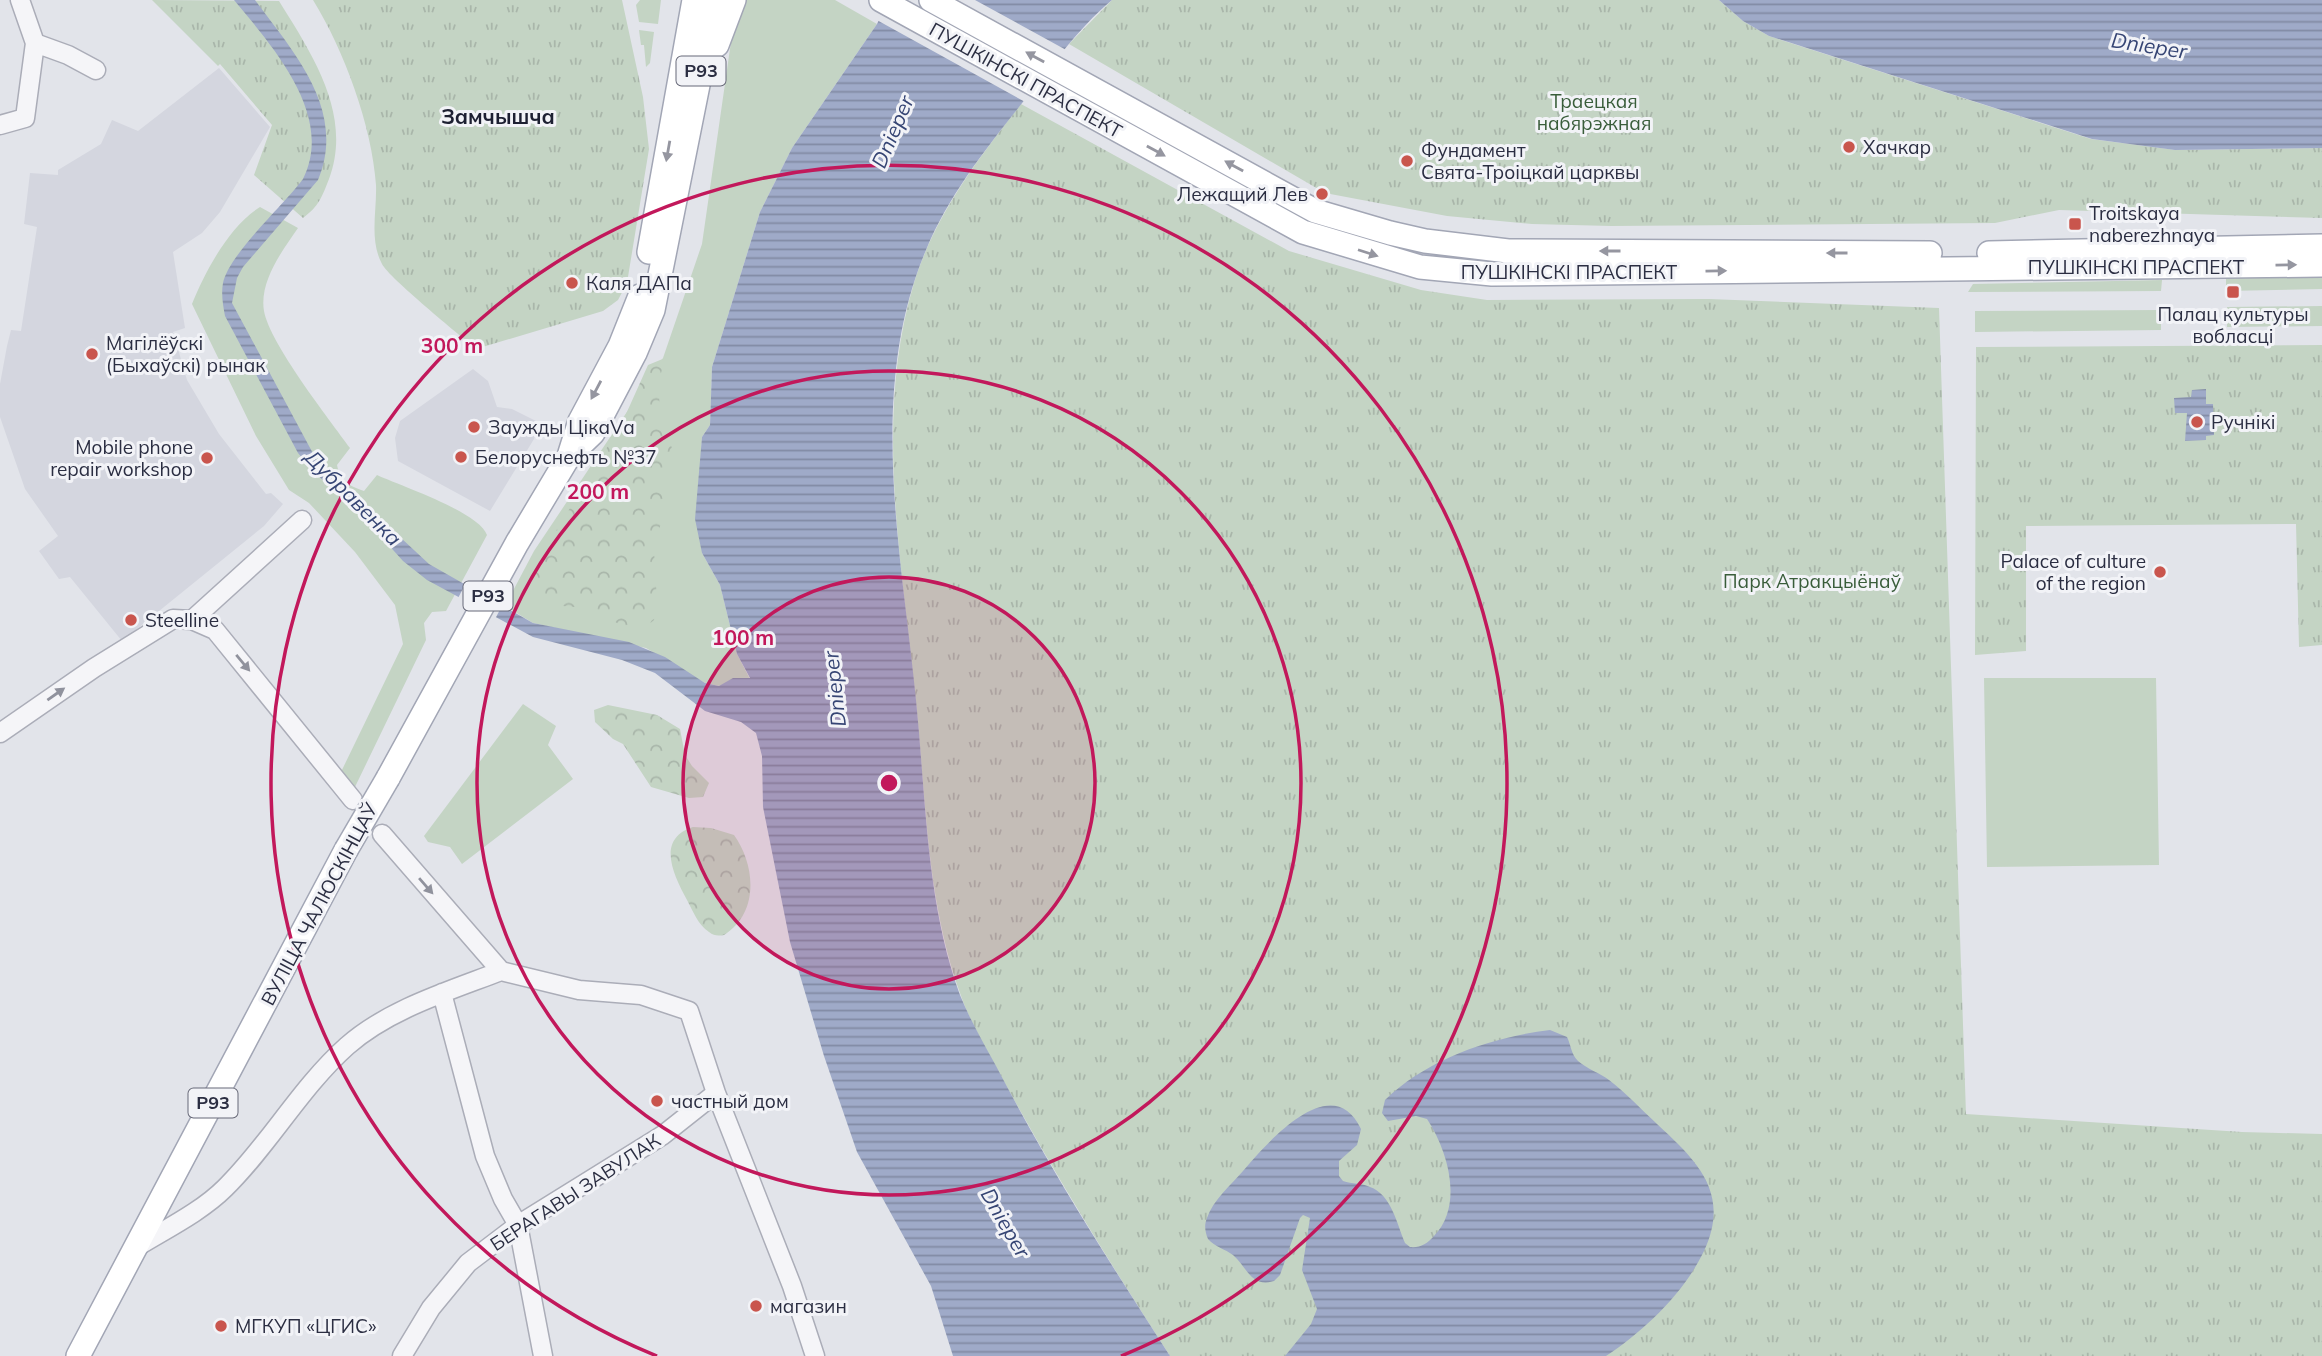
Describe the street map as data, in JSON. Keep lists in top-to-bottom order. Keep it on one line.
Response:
{"streets":{"main road":["Р93","ПУШКІНСКІ ПРАСПЕКТ","ВУЛІЦА ЧАЛЮСКІНЦАЎ"],"street":["БЕРАГАВЫ ЗАВУЛАК"]},"districts":["Замчышча"],"water":["Dnieper","Дубравенка"],"parks":["Траецкая набярэжная","Парк Атракцыёнаў"],"places":{"other":["Хачкар","Фундамент Свята-Троіцкай царквы","Лежащий Лев","Каля ДАПа","Магілёўскі (Быхаўскі) рынак","Ручнікі","Заужды ЦікаVа","Белоруснефть №37","Mobile phone repair workshop","Palace of culture of the region","Steelline","частный дом","магазин","МГКУП «ЦГИС»"],"transit":["Troitskaya naberezhnaya","Палац культуры вобласці"]},"rings":["300 m","200 m","100 m"]}
